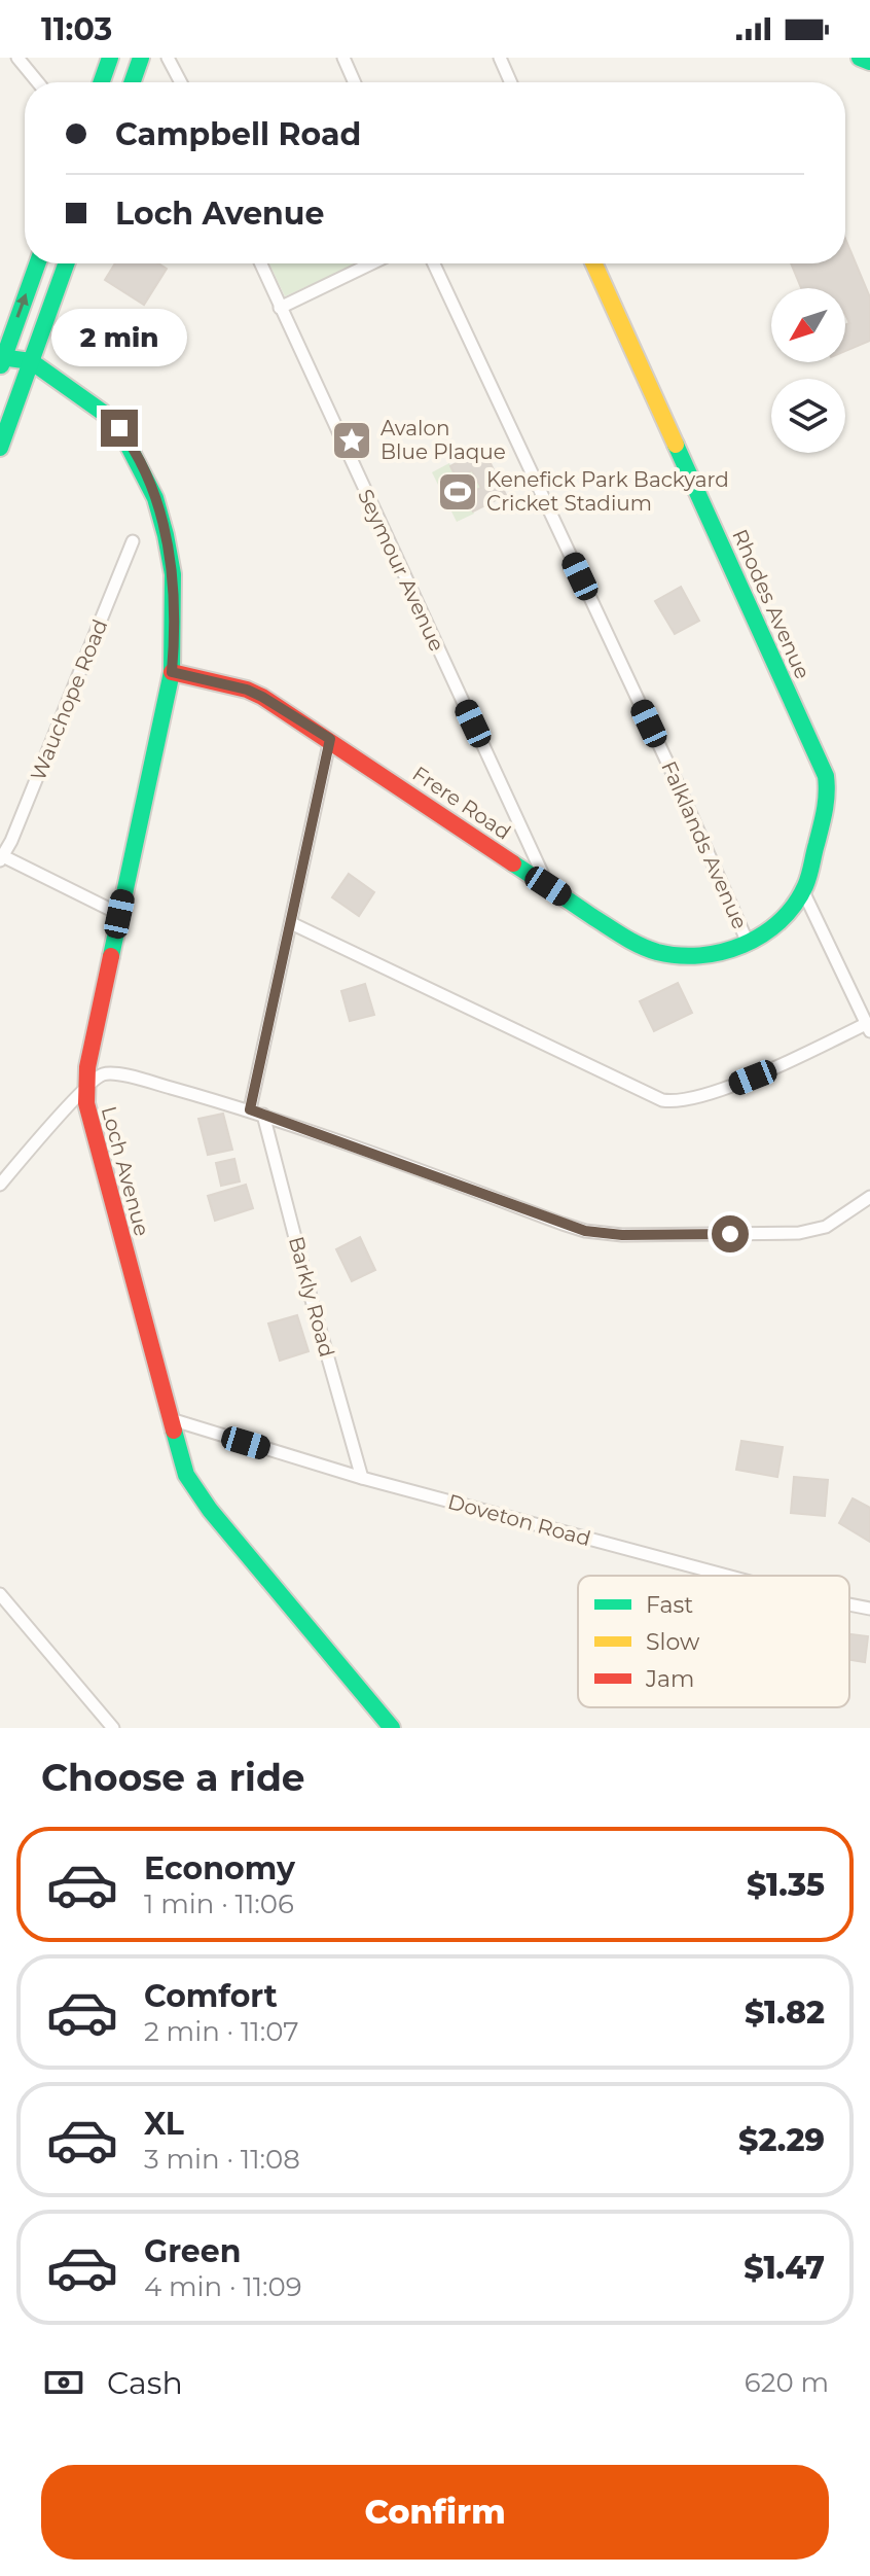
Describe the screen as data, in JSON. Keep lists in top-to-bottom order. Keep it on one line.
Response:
{"streets":{"main road":["Rhodes Avenue","Frere Road","Loch Avenue"],"street":["Seymour Avenue","Wauchope Road","Falklands Avenue","Barkly Road","Doveton Road"]},"crossings":[["Seymour Avenue","Frere Road"],["Rhodes Avenue","Frere Road"],["Wauchope Road","Loch Avenue"],["Frere Road","Falklands Avenue"],["Frere Road","Loch Avenue"],["Loch Avenue","Doveton Road"],["Barkly Road","Doveton Road"]],"places":{"place":["Avalon Blue Plaque"],"sports":["Kenefick Park Backyard Cricket Stadium"]},"legend":["Fast","Slow","Jam"],"north":"bottom left","page":{"status":"11:03","banner":["Campbell Road","Loch Avenue"],"bubble":"2 min","heading":"Choose a ride","list":[{"name":"Economy","note":"1 min · 11:06","value":"$1.35"},{"name":"Comfort","note":"2 min · 11:07","value":"$1.82"},{"name":"XL","note":"3 min · 11:08","value":"$2.29"},{"name":"Green","note":"4 min · 11:09","value":"$1.47"}],"pay":["Cash","620 m"],"buttons":"Confirm"}}
